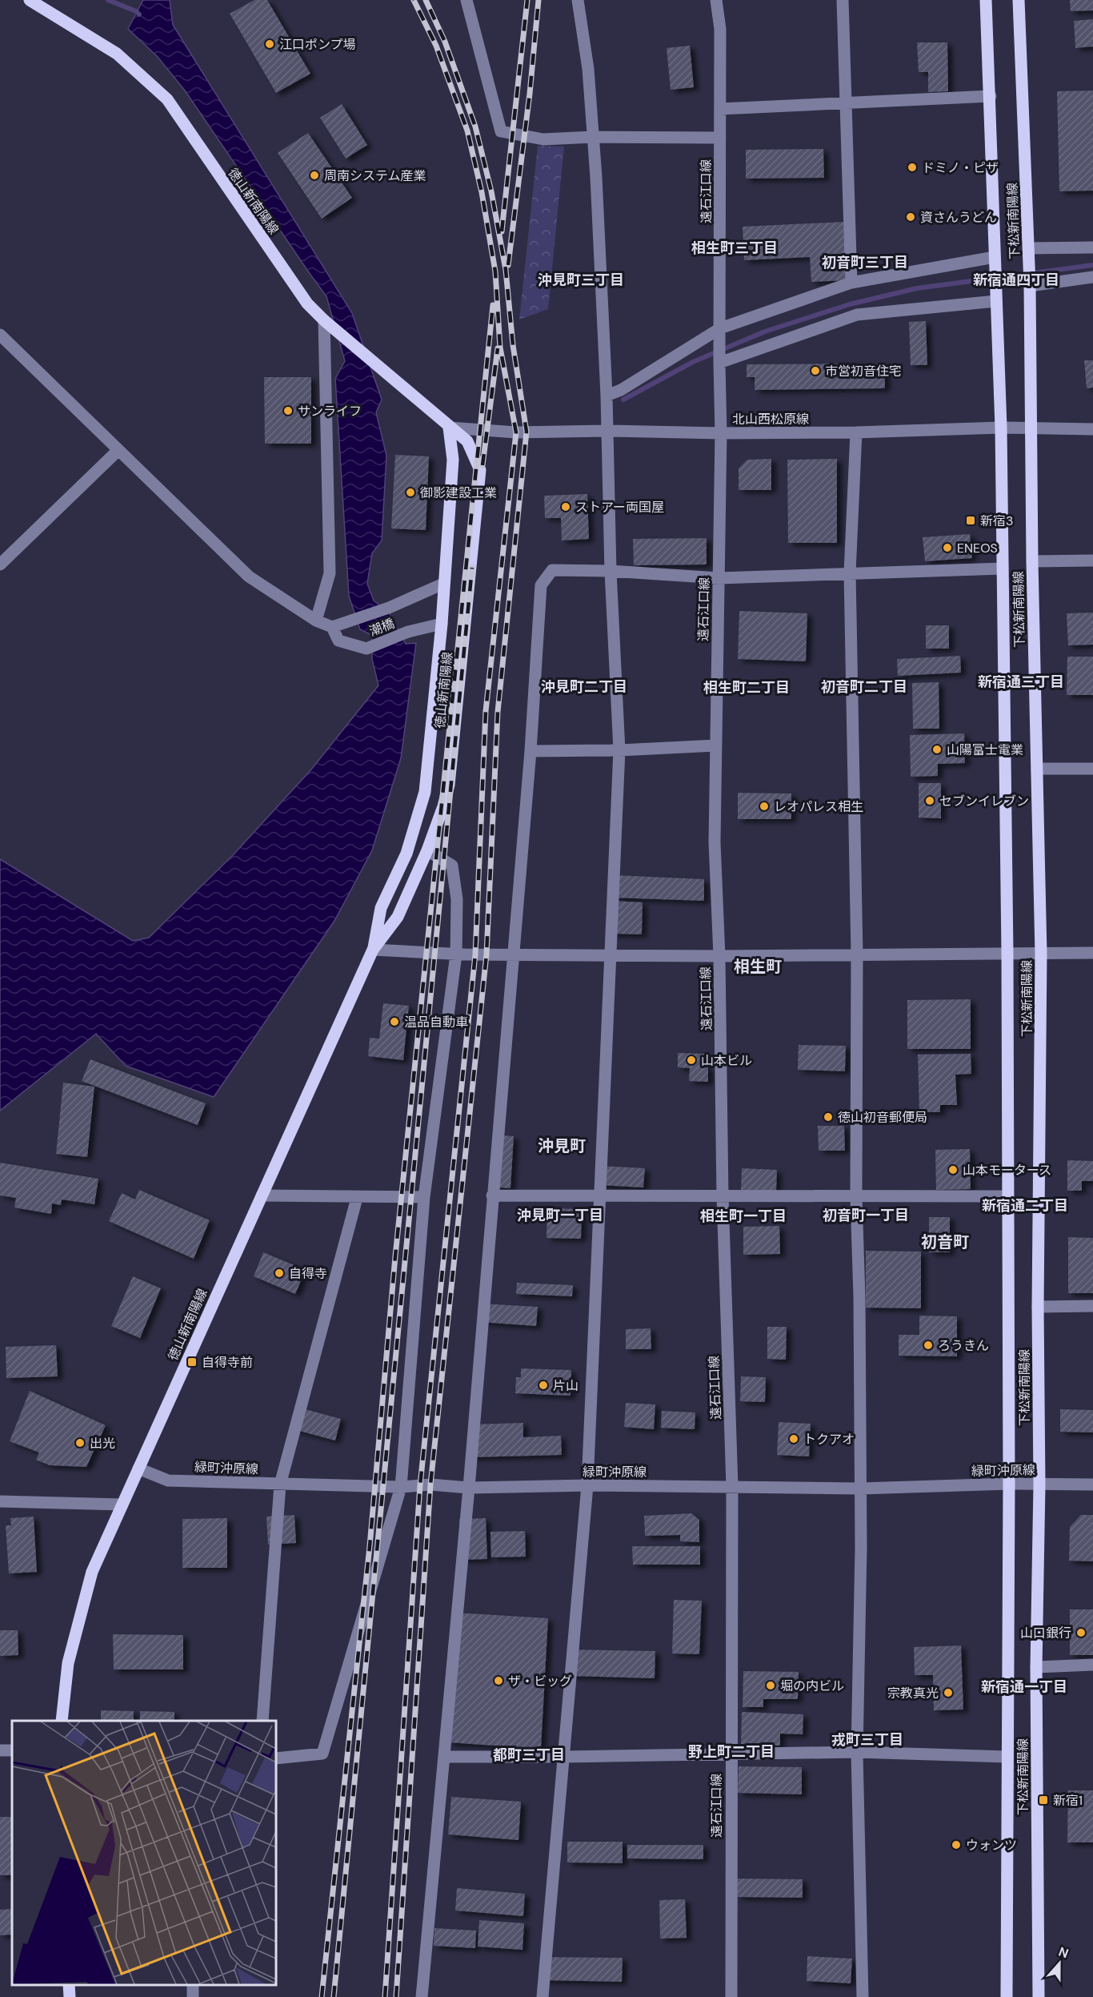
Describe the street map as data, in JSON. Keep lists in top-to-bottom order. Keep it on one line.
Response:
{"streets":{"main road":["徳山新南陽線","下松新南陽線"],"street":["遠石江口線","北山西松原線","潮橋","緑町沖原線"]},"crossings":[["遠石江口線","北山西松原線"],["遠石江口線","緑町沖原線"],["徳山新南陽線","北山西松原線"],["徳山新南陽線","潮橋"],["徳山新南陽線","緑町沖原線"],["下松新南陽線","北山西松原線"],["下松新南陽線","緑町沖原線"]],"districts":["相生町三丁目","初音町三丁目","沖見町三丁目","新宿通四丁目","新宿通三丁目","沖見町二丁目","初音町二丁目","相生町二丁目","相生町","沖見町","新宿通二丁目","沖見町一丁目","初音町一丁目","相生町一丁目","初音町","新宿通一丁目","戎町三丁目","野上町二丁目","都町三丁目"],"places":{"other":["江口ポンプ場","ドミノ・ピザ","周南システム産業","資さんうどん","市営初音住宅","サンライフ","御影建設工業","ストアー両国屋","ENEOS","山陽富士電業","セブンイレブン","レオパレス相生","温品自動車","山本ビル","徳山初音郵便局","山本モータース","自得寺","ろうきん","片山","トクアオ","出光","山口銀行","ザ・ビッグ","堀の内ビル","宗教真光","ウォンツ"],"transit":["新宿3","自得寺前","新宿1"]},"north":"top"}
